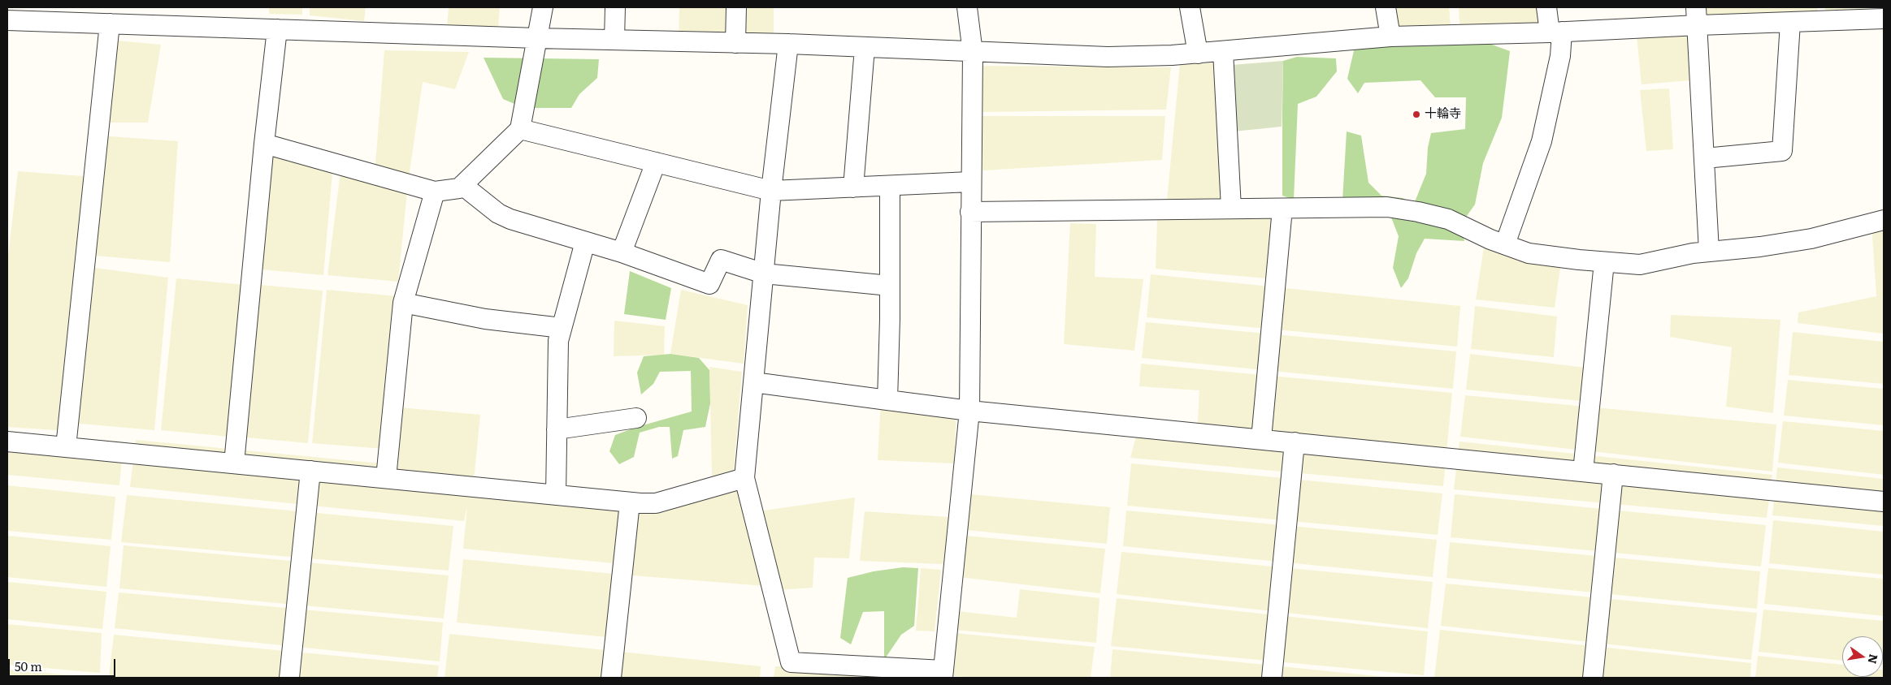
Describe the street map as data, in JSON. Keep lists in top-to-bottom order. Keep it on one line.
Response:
{"places":["十輪寺"],"scale_bar":"50 m","north":"right"}
